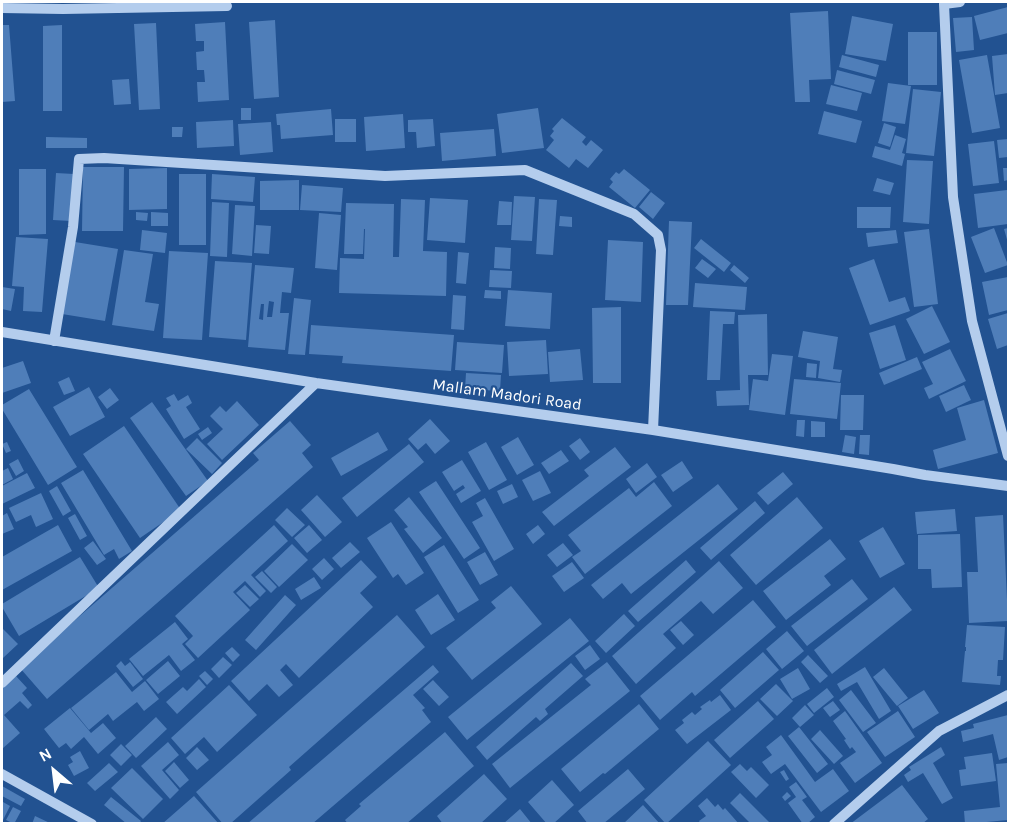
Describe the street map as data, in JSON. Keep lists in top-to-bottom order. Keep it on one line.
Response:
{"streets":{"street":["Mallam Madori Road"]},"north":"top left"}
